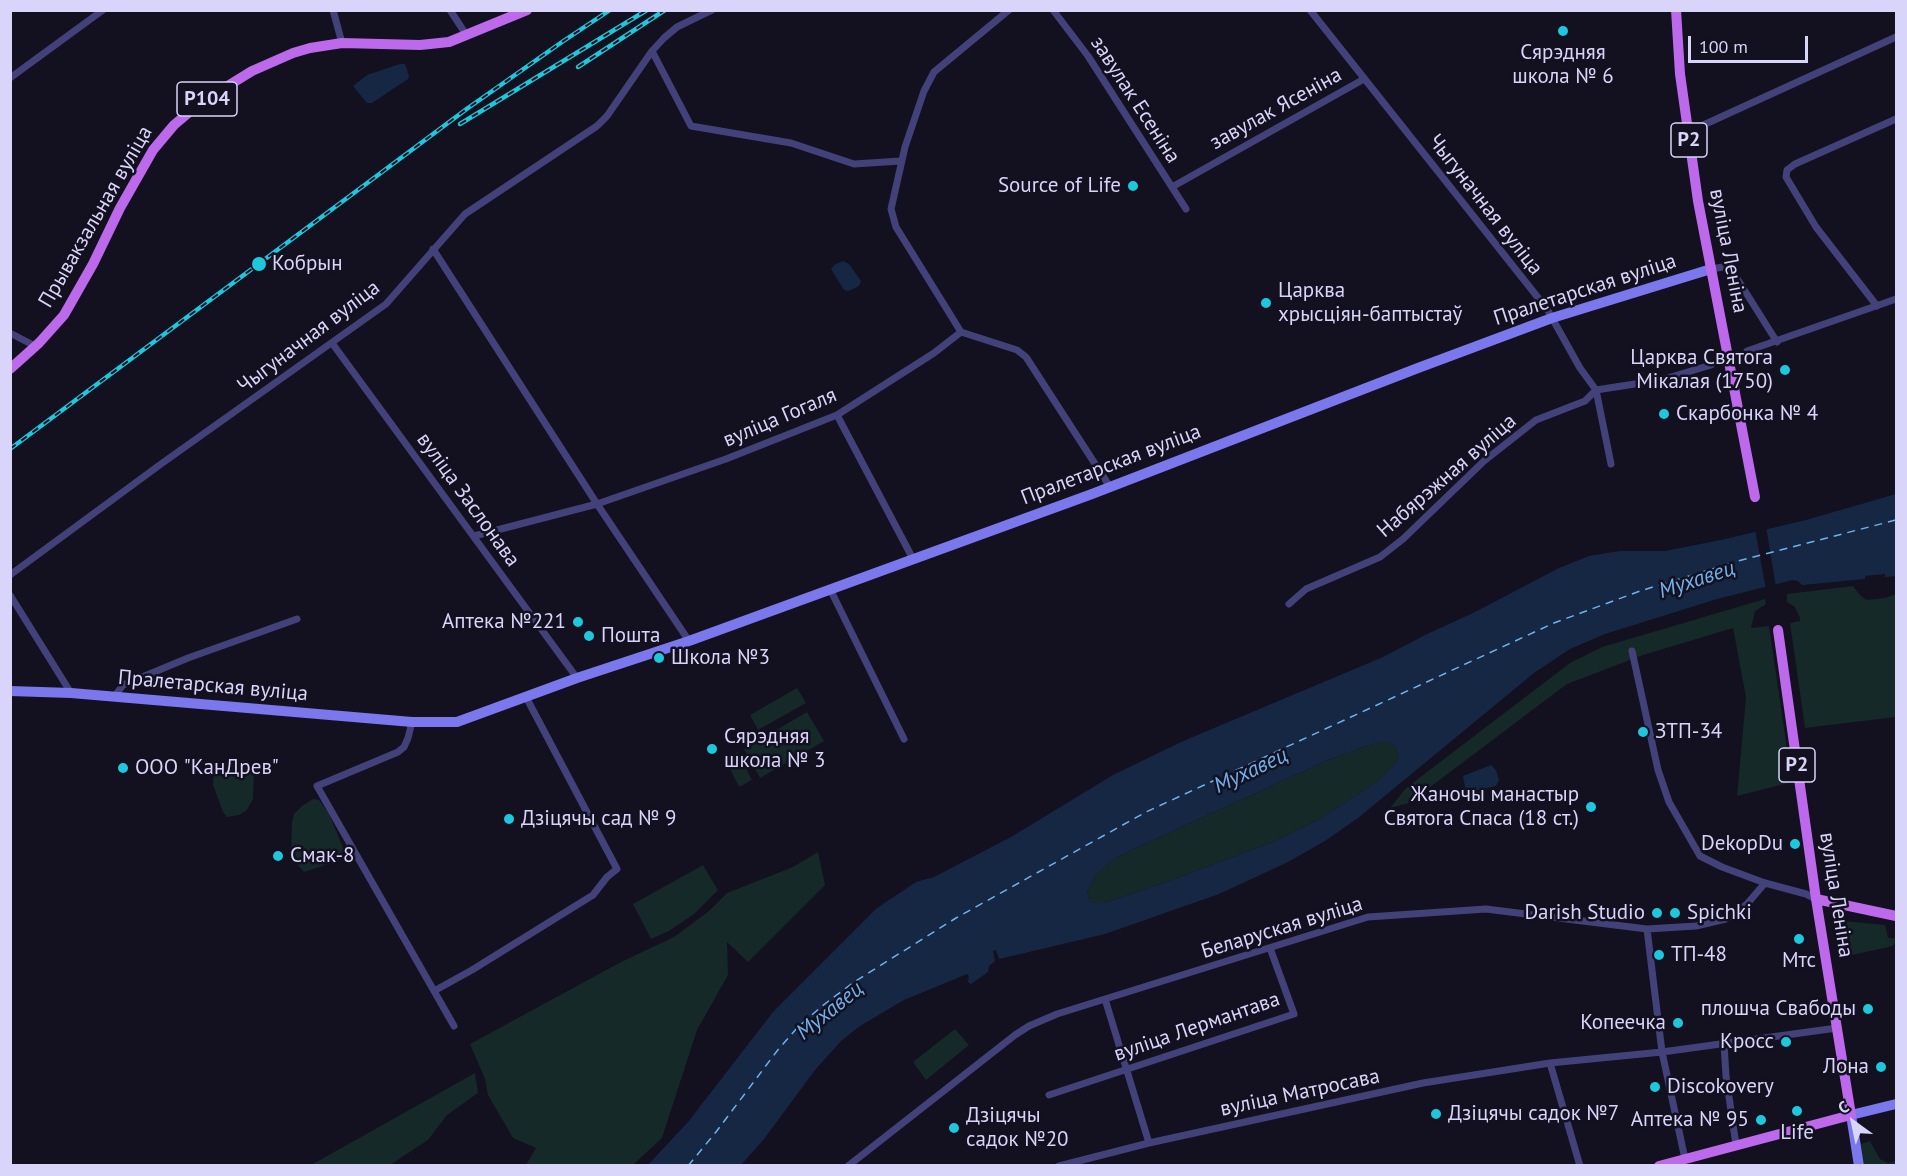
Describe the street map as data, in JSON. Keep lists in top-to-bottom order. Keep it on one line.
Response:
{"streets":{"main road":["Р104","Р2","Прывакзальная вуліца","вуліца Леніна","Пралетарская вуліца"],"street":["завулак Есеніна","завулак Ясеніна","Чыгуначная вуліца","вуліца Гогаля","Набярэжная вуліца","вуліца Заслонава","Беларуская вуліца","вуліца Лермантава","вуліца Матросава"]},"crossings":[["завулак Есеніна","завулак Ясеніна"],["завулак Ясеніна","Чыгуначная вуліца"],["Чыгуначная вуліца","Пралетарская вуліца"],["Чыгуначная вуліца","Набярэжная вуліца"],["Чыгуначная вуліца","вуліца Заслонава"],["вуліца Леніна","Пралетарская вуліца"],["вуліца Леніна","вуліца Матросава"],["Пралетарская вуліца","вуліца Заслонава"],["вуліца Гогаля","вуліца Заслонава"],["Беларуская вуліца","вуліца Лермантава"]],"water":["Мухавец"],"places":["Сярэдняя школа № 6","Source of Life","Кобрын","Царква хрысціян-баптыстаў","Царква Святога Мікалая (1750)","Скарбонка № 4","Аптека №221","Пошта","Школа №3","ЗТП-34","Сярэдняя школа № 3","ООО \"КанДрев\"","Жаночы манастыр Святога Спаса (18 ст.)","Дзіцячы сад № 9","DekopDu","Смак-8","Darish Studio","Spichki","Мтс","ТП-48","плошча Свабоды","Копеечка","Кросс","Лона","Discokovery","Life","Дзіцячы садок №7","Аптека № 95","Дзіцячы садок №20"],"scale_bar":"100 m","north":"top left"}
